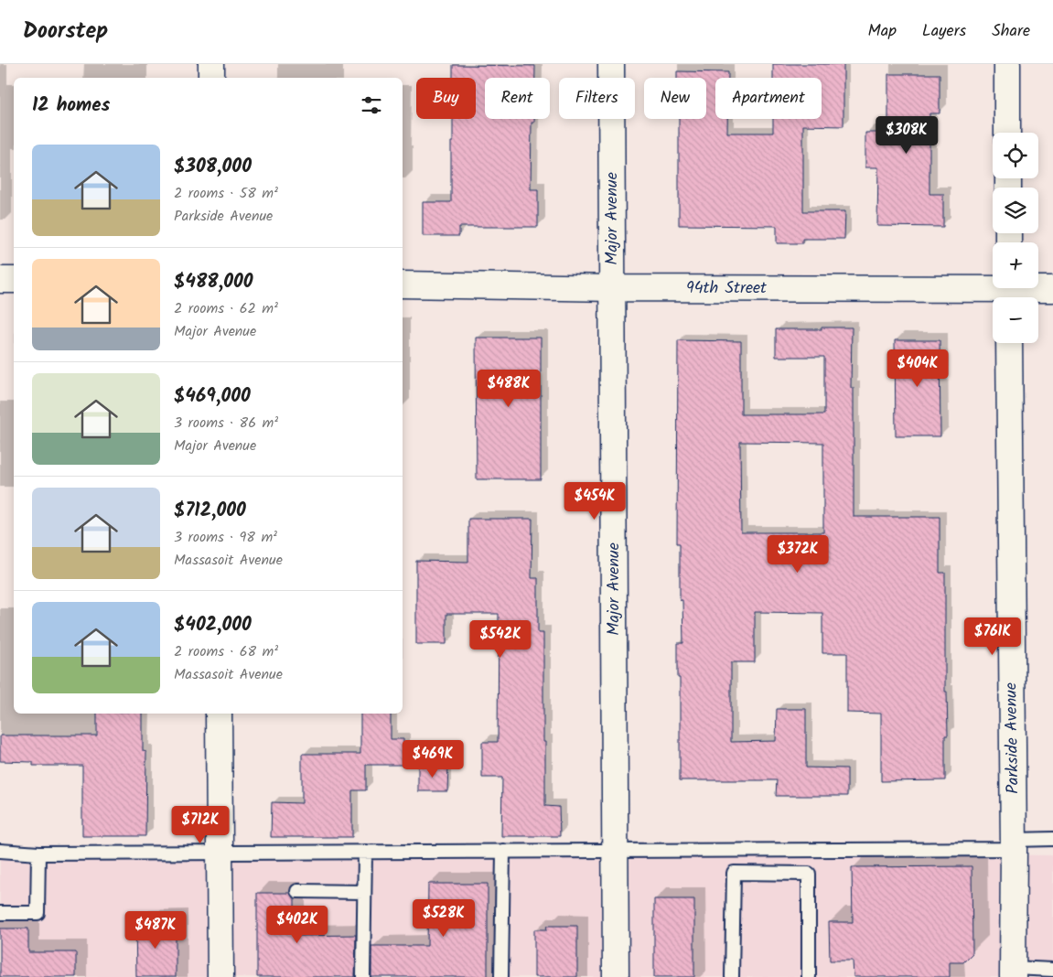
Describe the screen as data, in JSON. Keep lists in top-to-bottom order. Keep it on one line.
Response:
{"streets":{"street":["Major Avenue","94th Street","Parkside Avenue"]},"crossings":[["Major Avenue","94th Street"]],"page":{"header":"Doorstep","nav":["Map","Layers","Share"],"chip":["Buy","Rent","Filters","New","Apartment"],"heading":"12 homes","price":["$308K","$404K","$488K","$454K","$372K","$761K","$542K","$469K","$712K","$528K","$402K","$487K"],"map_buttons":["+","−"],"list":[{"name":"$308,000","note":"2 rooms · 58 m² · Parkside Avenue"},{"name":"$488,000","note":"2 rooms · 62 m² · Major Avenue"},{"name":"$469,000","note":"3 rooms · 86 m² · Major Avenue"},{"name":"$712,000","note":"3 rooms · 98 m² · Massasoit Avenue"},{"name":"$402,000","note":"2 rooms · 68 m² · Massasoit Avenue"}]}}
